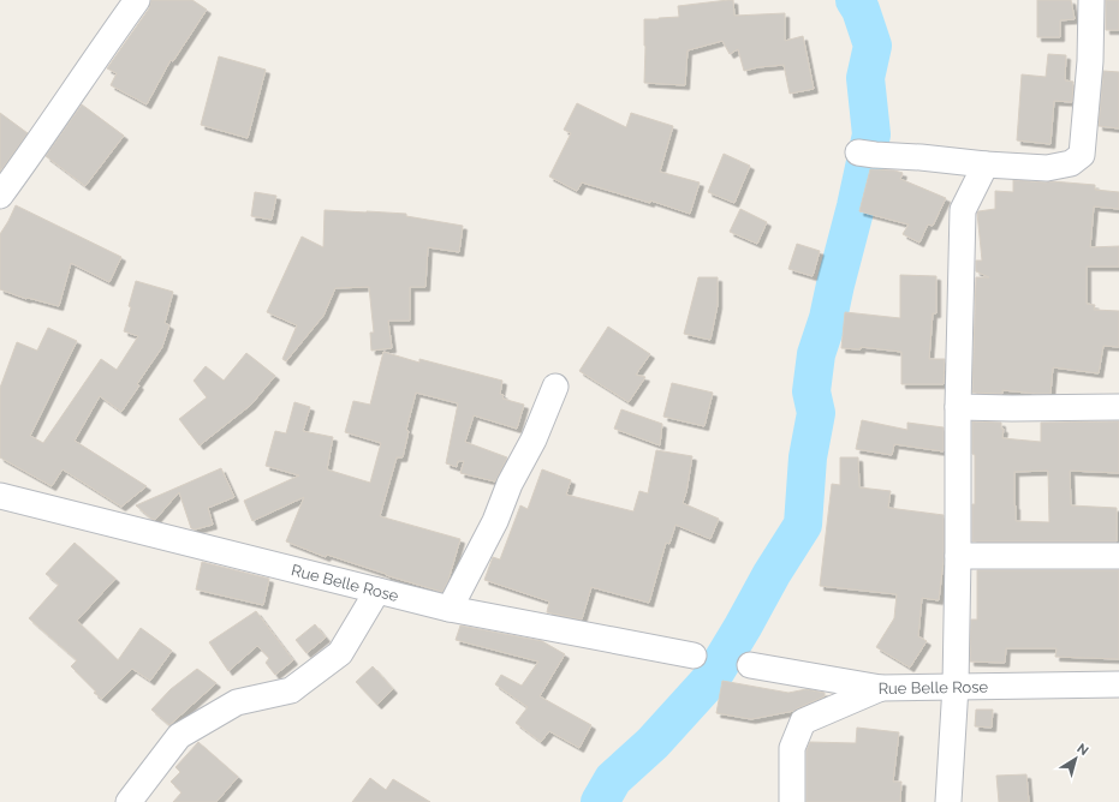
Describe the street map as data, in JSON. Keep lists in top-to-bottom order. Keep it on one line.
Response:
{"streets":{"street":["Rue Belle Rose"]},"north":"top right"}
